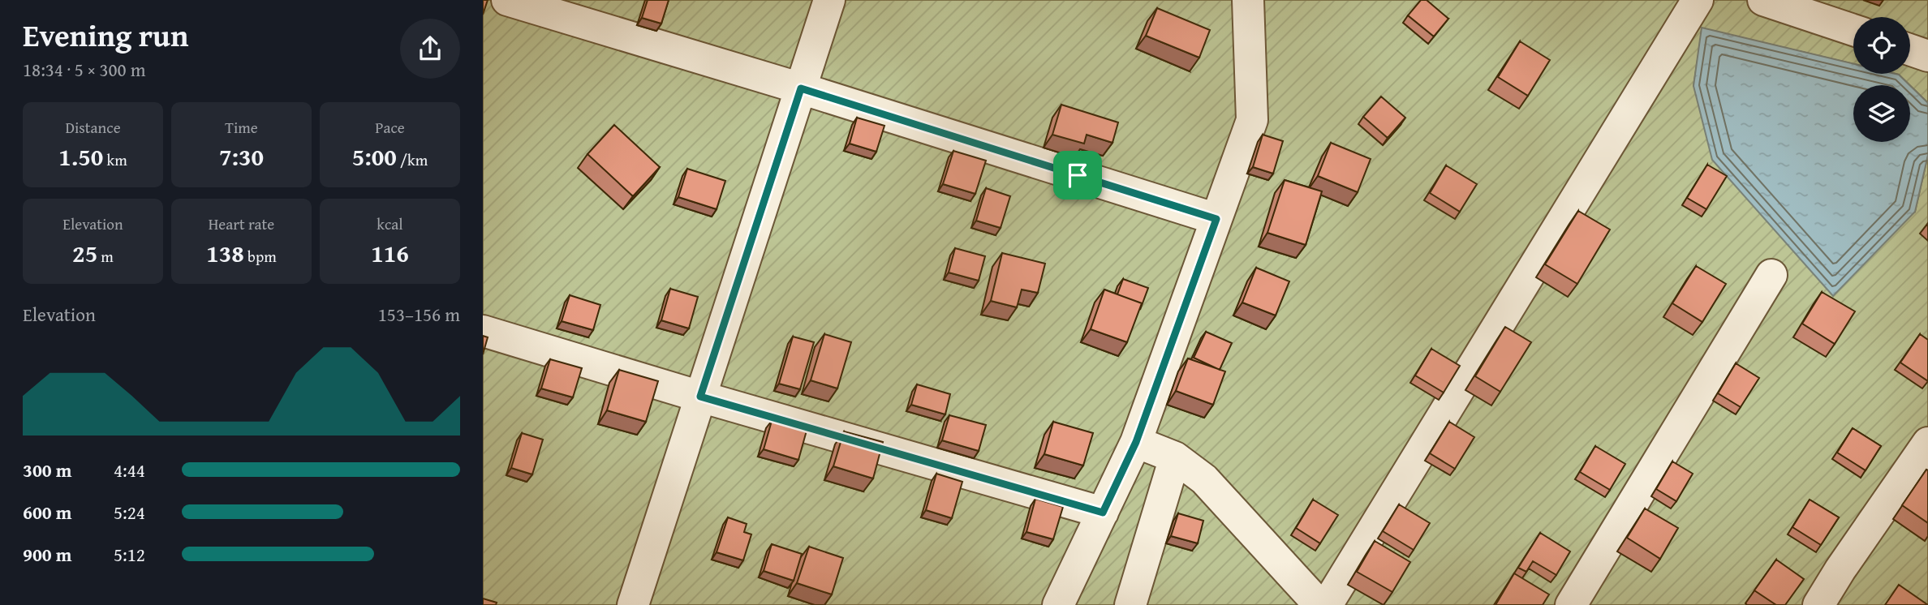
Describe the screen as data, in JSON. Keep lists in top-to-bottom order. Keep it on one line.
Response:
{"page":{"heading":["Evening run","18:34 · 5 × 300 m"],"stats":[["Distance","1.50 km"],["Time","7:30"],["Pace","5:00 /km"],["Elevation","25 m"],["Heart rate","138 bpm"],["kcal","116"]],"chart":["Elevation","153–156 m"],"list":[{"name":"300 m","note":"4:44"},{"name":"600 m","note":"5:24"},{"name":"900 m","note":"5:12"}]}}
